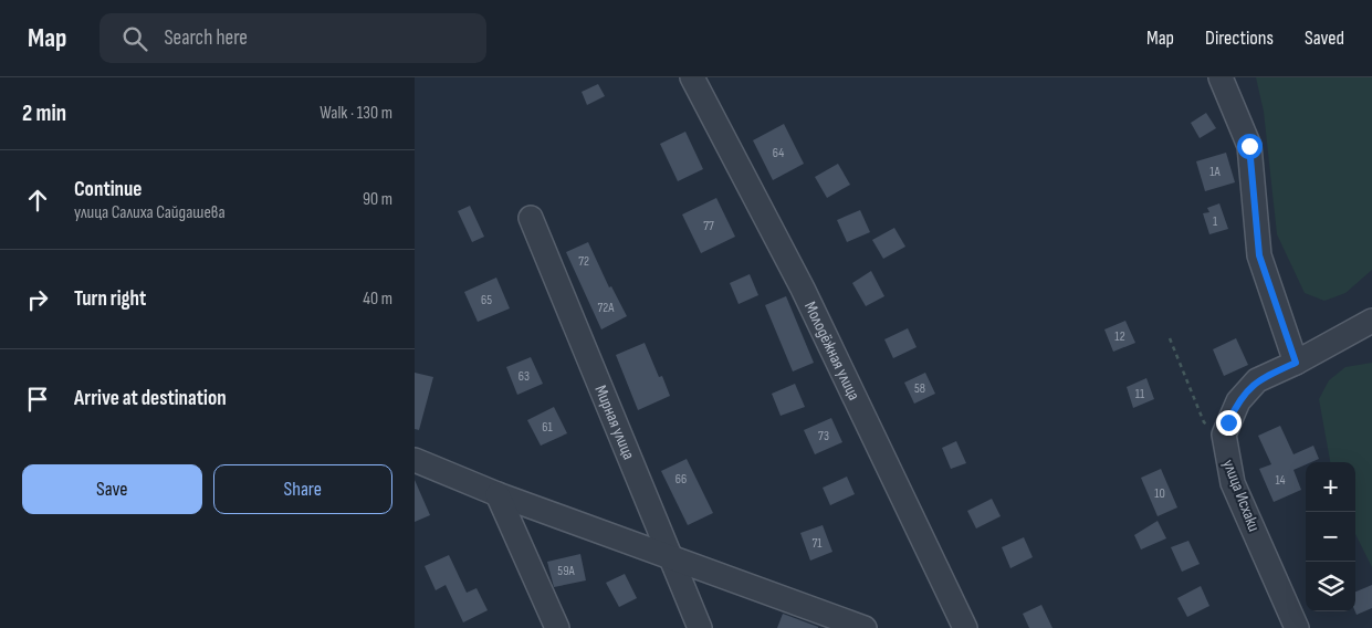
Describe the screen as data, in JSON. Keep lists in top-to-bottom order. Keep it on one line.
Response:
{"streets":{"street":["Молодёжная улица","Мирная улица","улица Исхаки"]},"house_numbers":["64","1А","1","77","72","65","72А","12","63","58","11","61","73","66","14","10","71","59А"],"page":{"header":"Map","search":"Search here","nav":["Map","Directions","Saved"],"heading":["2 min","Walk · 130 m"],"list":[["Continue","улица Салиха Сайдашева","90 m"],["Turn right","40 m"],"Arrive at destination"],"buttons":["Save","Share"],"map_buttons":["+","−"]}}
